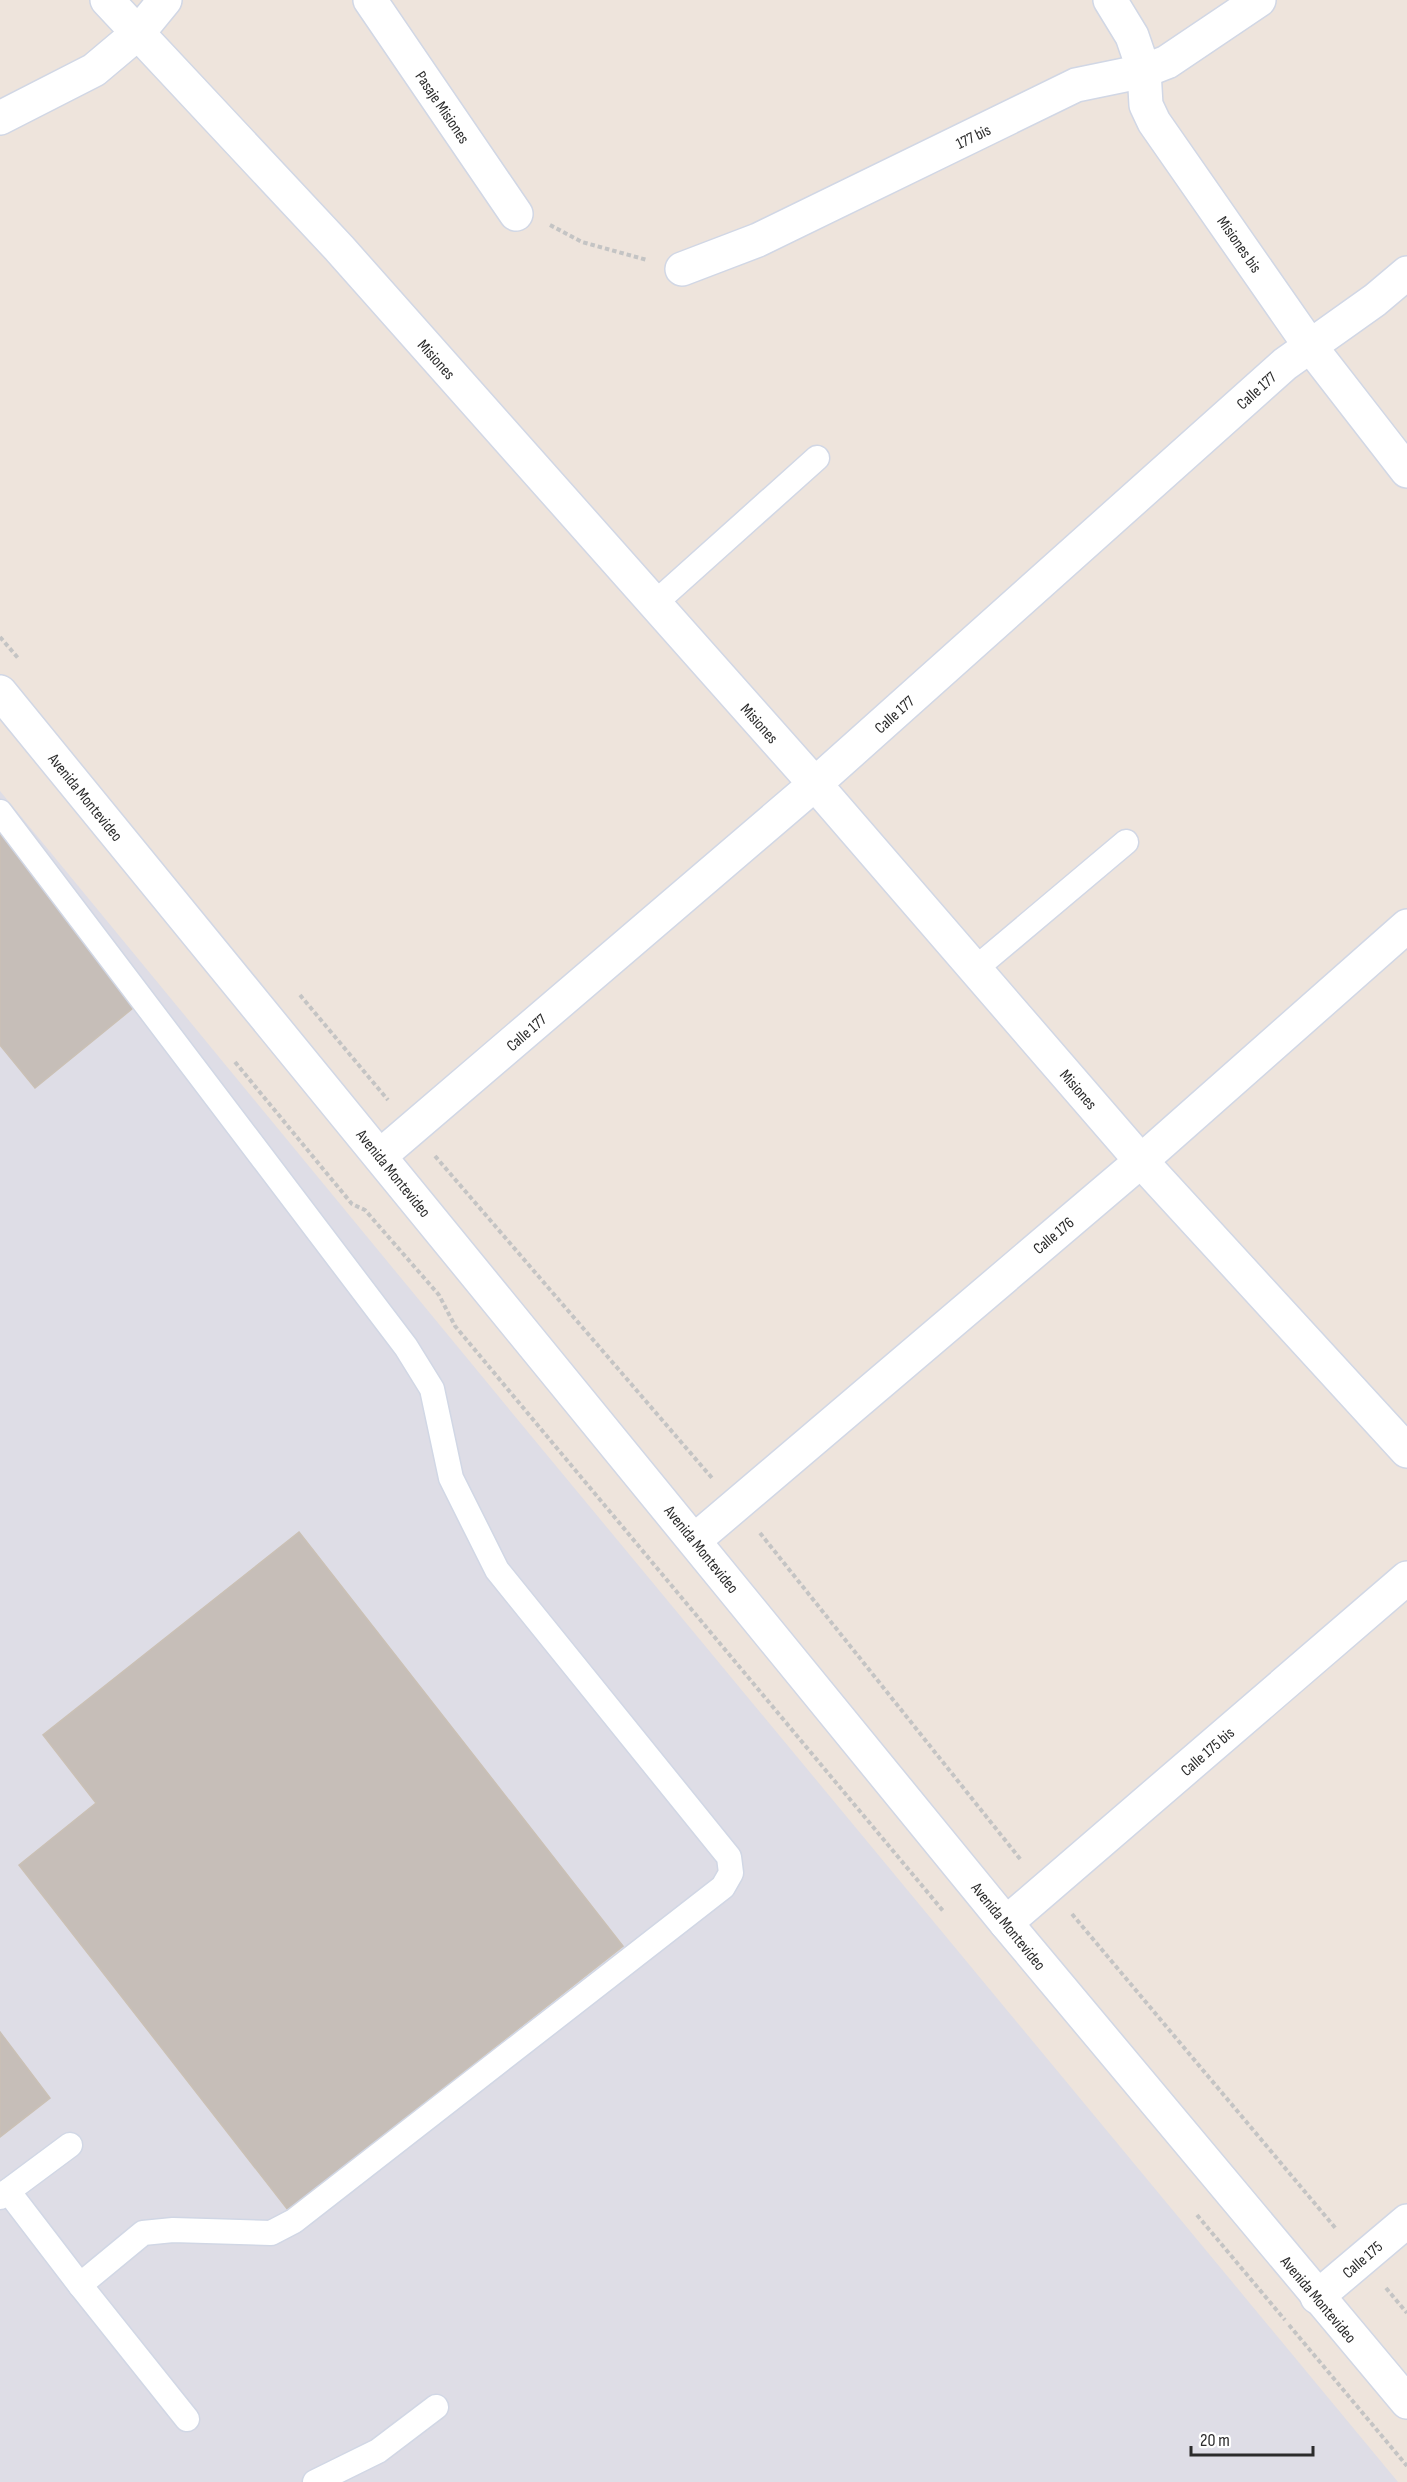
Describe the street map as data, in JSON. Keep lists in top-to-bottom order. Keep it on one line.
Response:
{"streets":{"street":["Pasaje Misiones","177 bis","Misiones bis","Misiones","Calle 177","Avenida Montevideo","Calle 176","Calle 175 bis","Calle 175"]},"crossings":[["177 bis","Misiones bis"],["Misiones bis","Calle 177"],["Misiones","Calle 177"],["Misiones","Calle 176"],["Calle 177","Avenida Montevideo"],["Avenida Montevideo","Calle 176"],["Avenida Montevideo","Calle 175 bis"],["Avenida Montevideo","Calle 175"]],"scale_bar":"20 m"}
